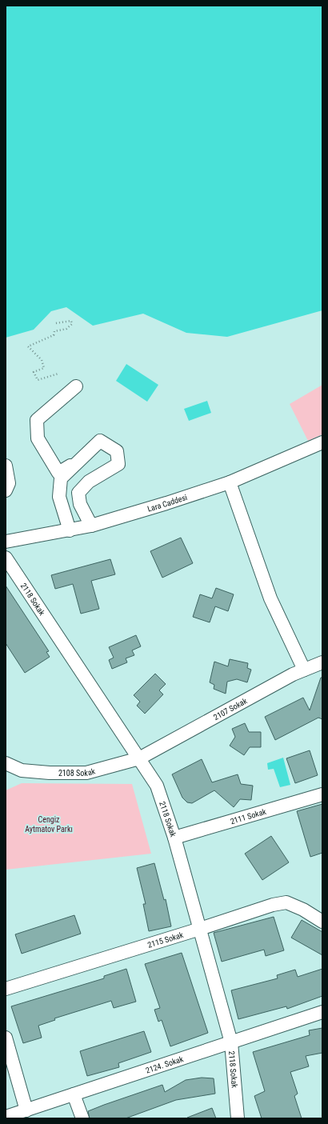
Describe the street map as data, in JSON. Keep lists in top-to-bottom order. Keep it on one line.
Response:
{"streets":{"street":["Lara Caddesi","2118 Sokak","2107 Sokak","2108 Sokak","2111 Sokak","2115 Sokak","2124. Sokak"]},"crossings":[["2118 Sokak","2107 Sokak"],["2118 Sokak","2108 Sokak"],["2118 Sokak","2111 Sokak"],["2118 Sokak","2115 Sokak"],["2118 Sokak","2124. Sokak"],["2107 Sokak","2108 Sokak"]],"parks":["Cengiz Aytmatov Parkı"]}
